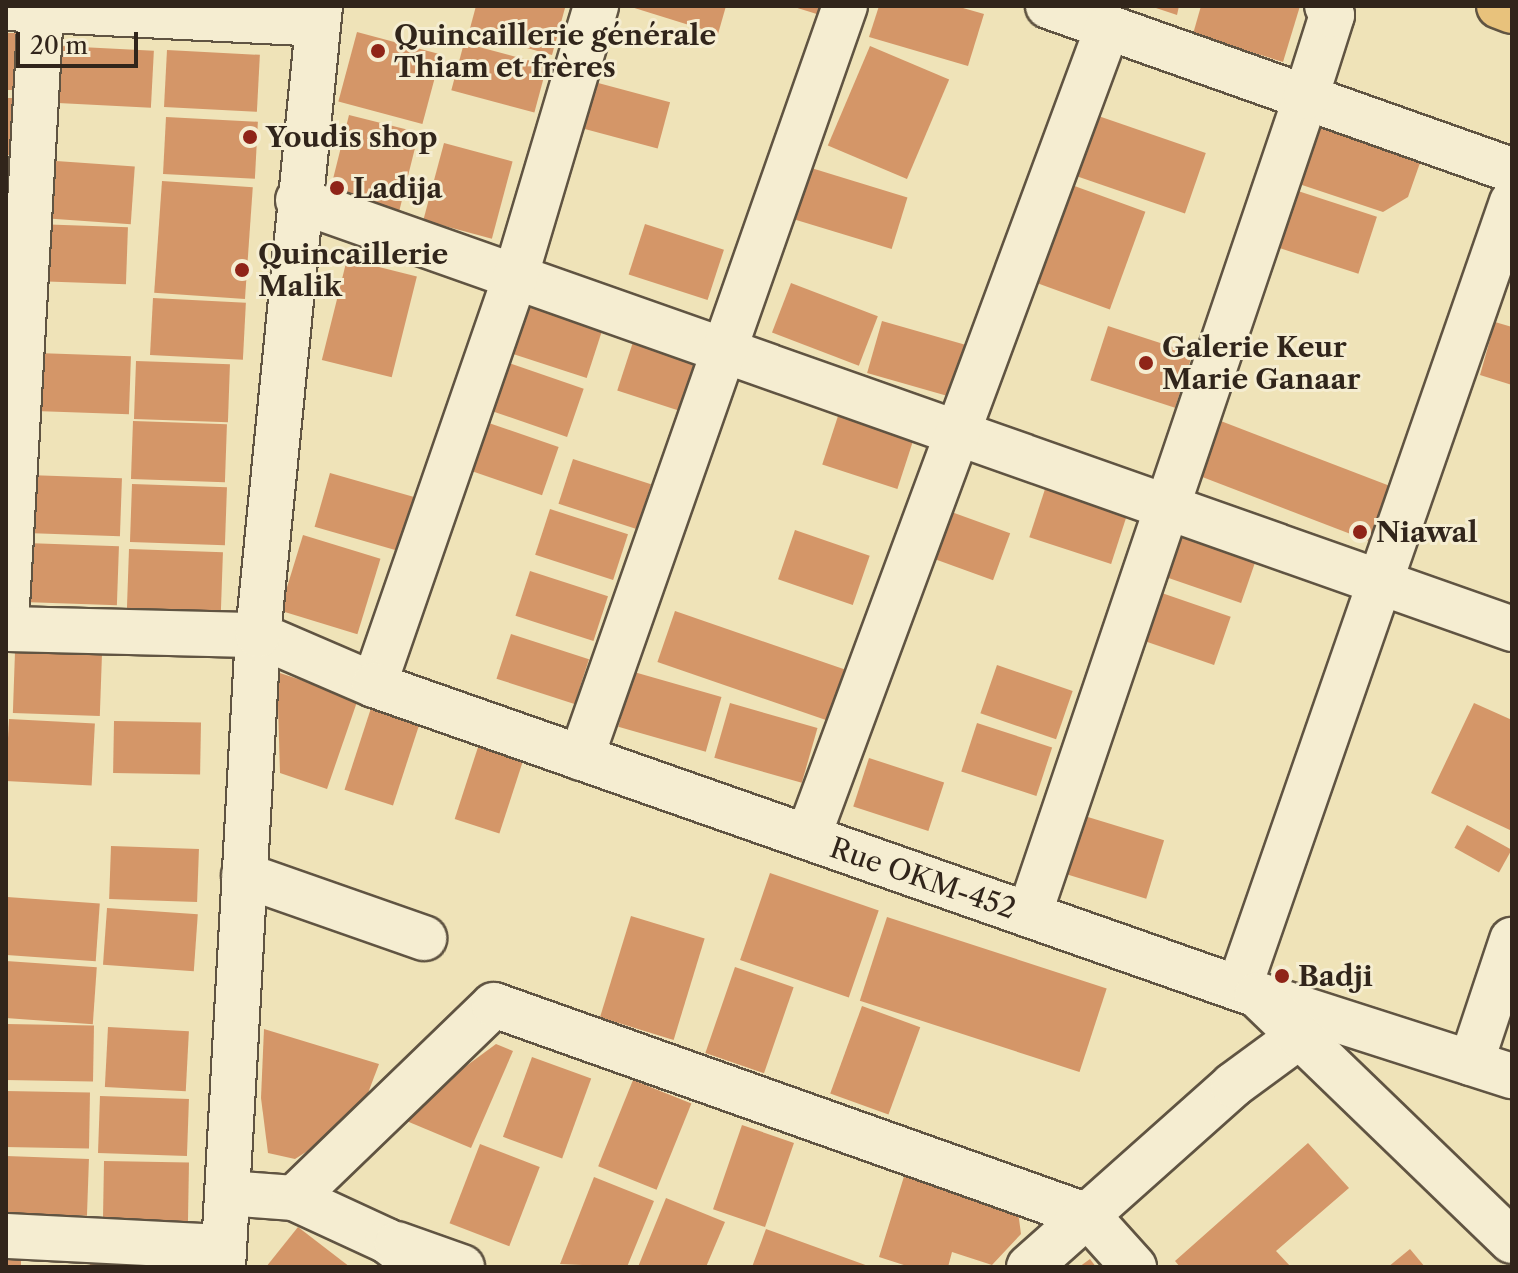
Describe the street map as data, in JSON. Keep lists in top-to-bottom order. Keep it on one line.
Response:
{"streets":{"street":["Rue OKM-452"]},"places":["Quincaillerie générale Thiam et frères","Youdis shop","Ladija","Quincaillerie Malik","Galerie Keur Marie Ganaar","Niawal","Badji"],"scale_bar":"20 m"}
